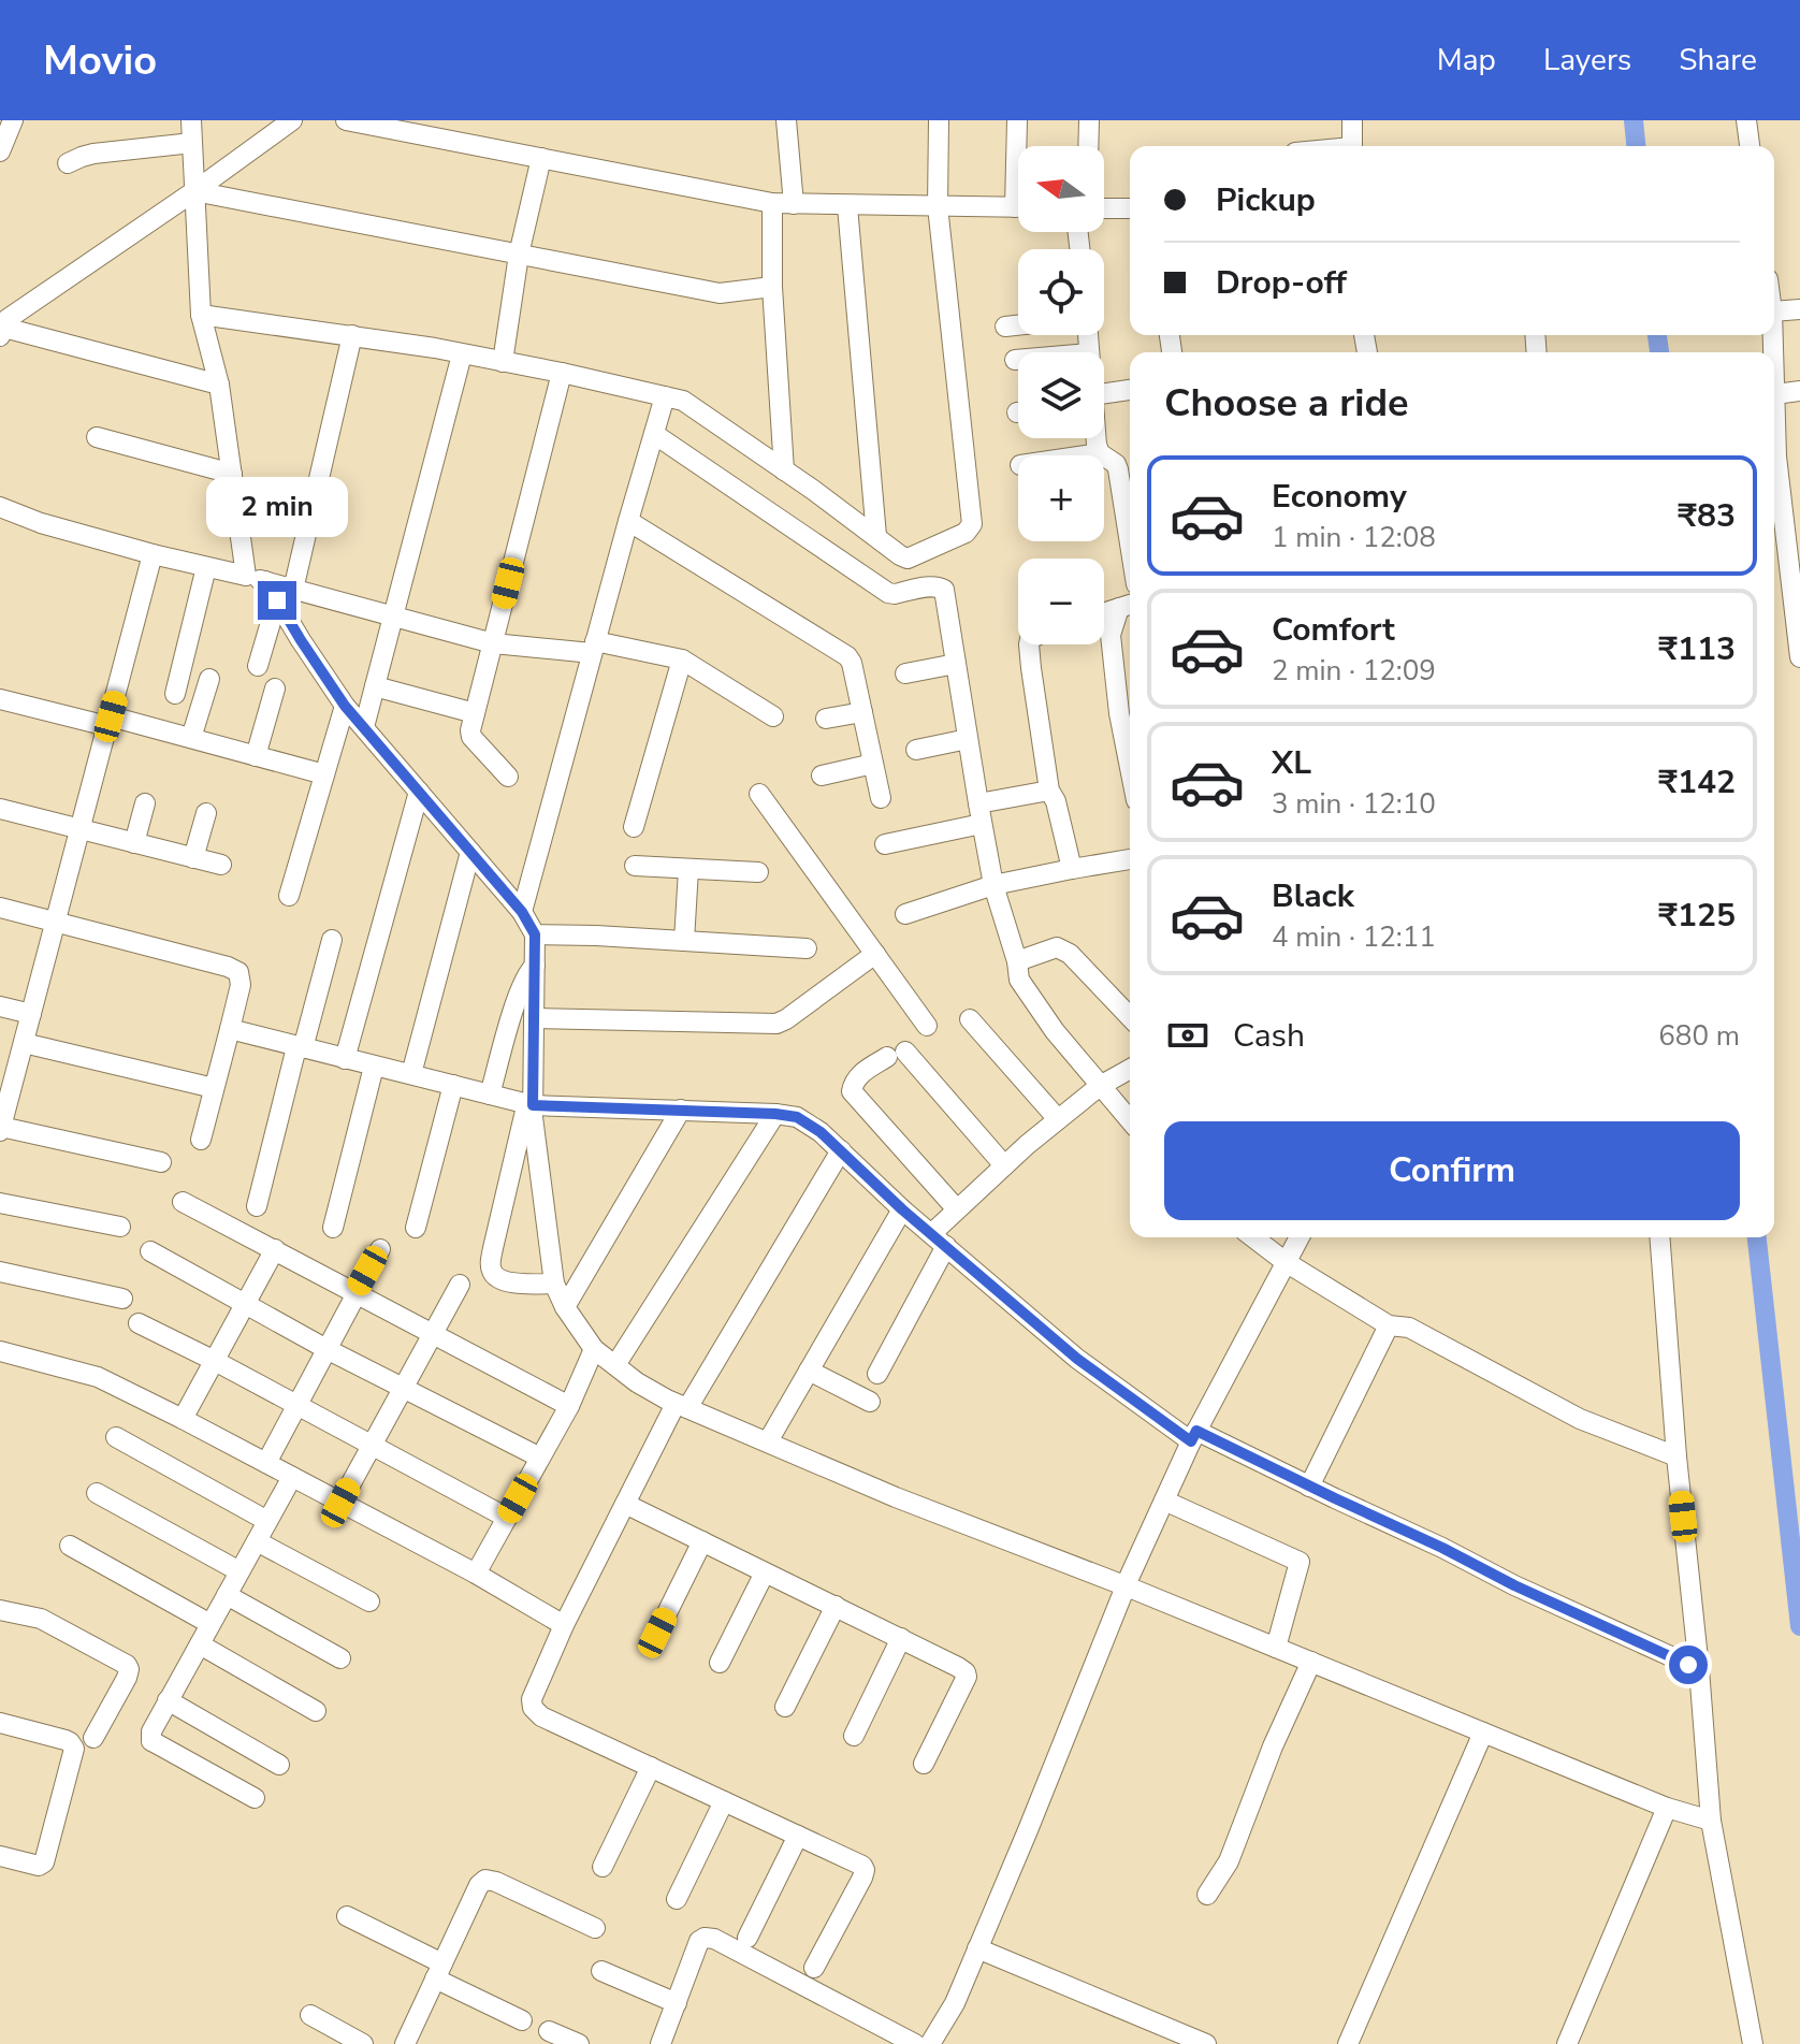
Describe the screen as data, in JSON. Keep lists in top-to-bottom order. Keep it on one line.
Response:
{"north":"left","page":{"header":"Movio","nav":["Map","Layers","Share"],"map_buttons":["+","−"],"banner":["Pickup","Drop-off"],"heading":"Choose a ride","list":[{"name":"Economy","note":"1 min · 12:08","value":"₹83"},{"name":"Comfort","note":"2 min · 12:09","value":"₹113"},{"name":"XL","note":"3 min · 12:10","value":"₹142"},{"name":"Black","note":"4 min · 12:11","value":"₹125"}],"bubble":"2 min","pay":["Cash","680 m"],"buttons":"Confirm"}}
